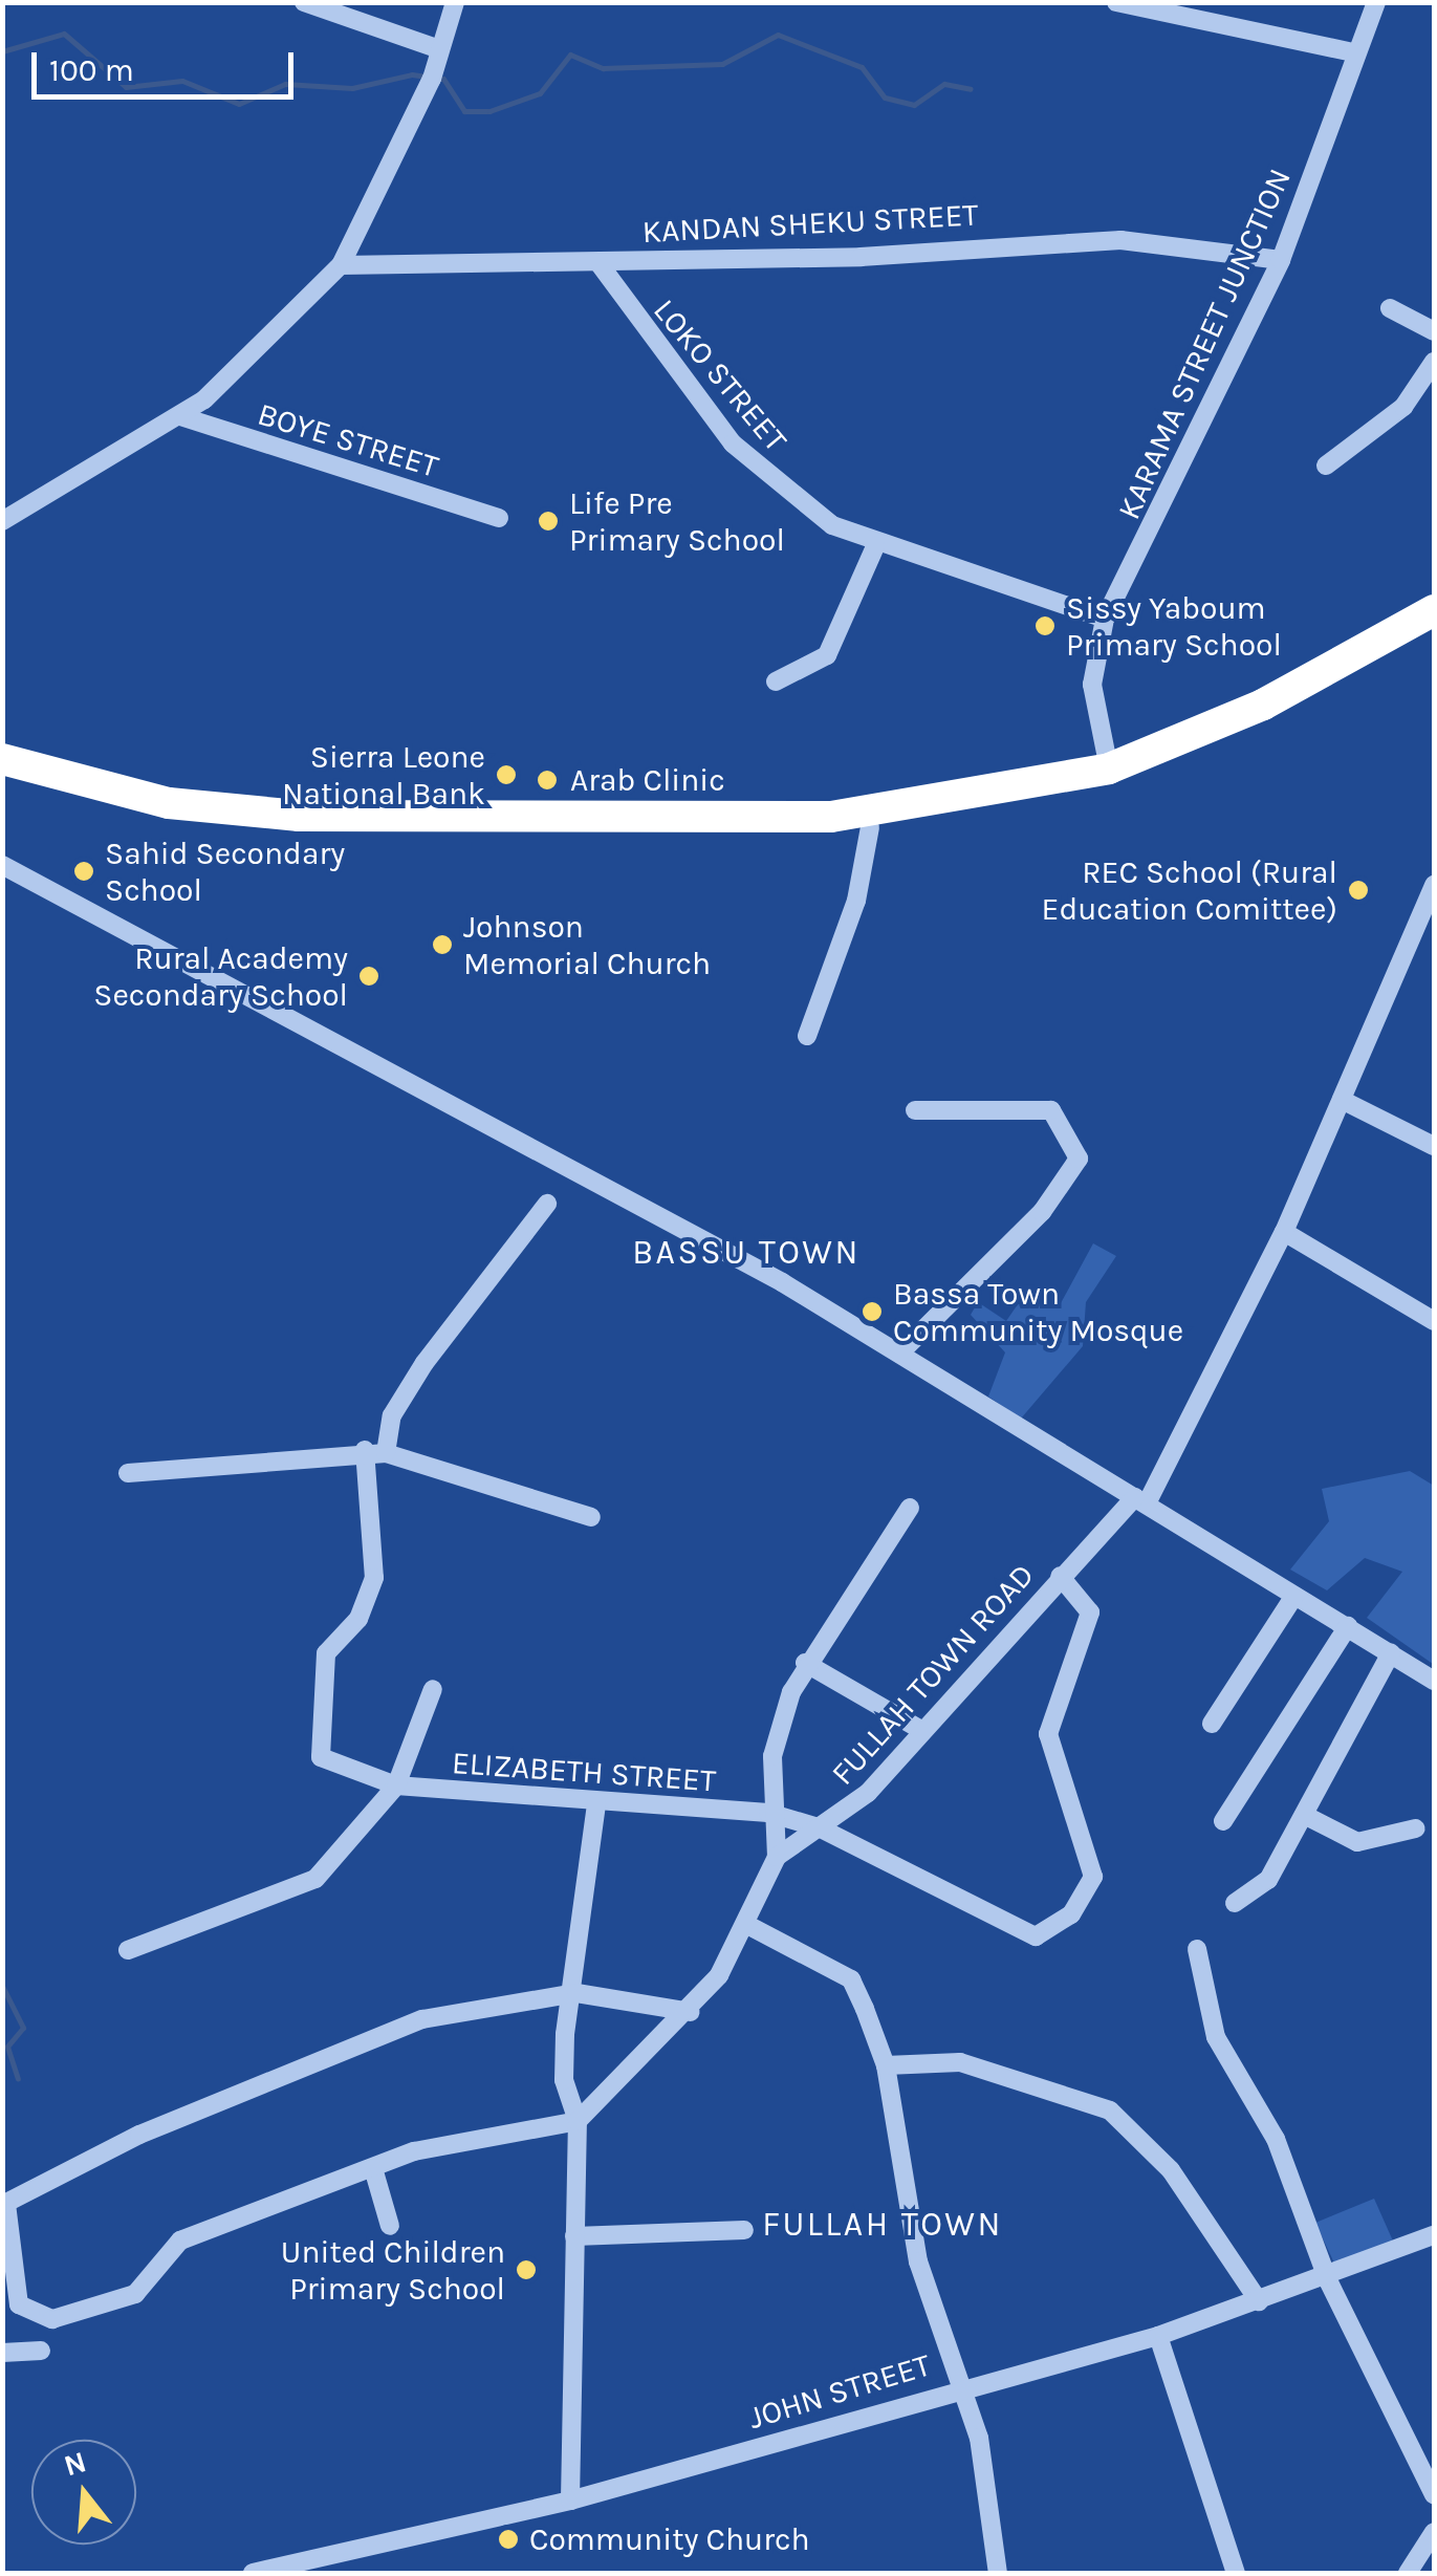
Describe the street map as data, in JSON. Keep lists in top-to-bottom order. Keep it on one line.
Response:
{"streets":{"street":["KANDAN SHEKU STREET","KARAMA STREET JUNCTION","LOKO STREET","BOYE STREET","FULLAH TOWN ROAD","ELIZABETH STREET","JOHN STREET"]},"crossings":[["KANDAN SHEKU STREET","KARAMA STREET JUNCTION"],["KANDAN SHEKU STREET","LOKO STREET"],["KARAMA STREET JUNCTION","LOKO STREET"],["FULLAH TOWN ROAD","ELIZABETH STREET"]],"districts":["BASSU TOWN","FULLAH TOWN"],"places":["Life Pre Primary School","Sissy Yaboum Primary School","Sierra Leone National Bank","Arab Clinic","Sahid Secondary School","REC School (Rural Education Comittee)","Johnson Memorial Church","Rural Academy Secondary School","Bassa Town Community Mosque","United Children Primary School","Community Church"],"scale_bar":"100 m","north":"top"}
